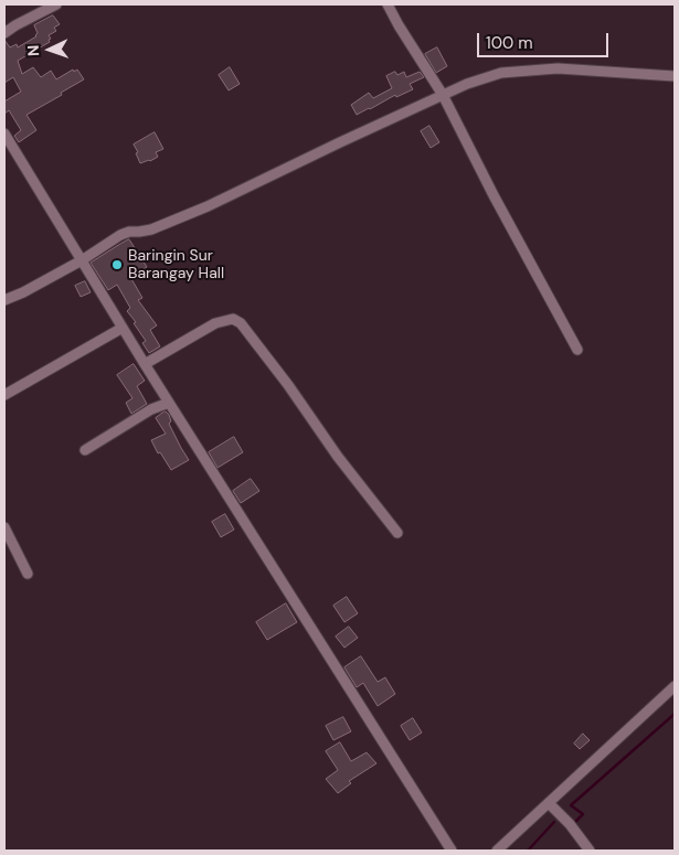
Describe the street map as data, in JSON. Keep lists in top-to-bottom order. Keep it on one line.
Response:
{"places":["Baringin Sur Barangay Hall"],"scale_bar":"100 m","north":"left"}
